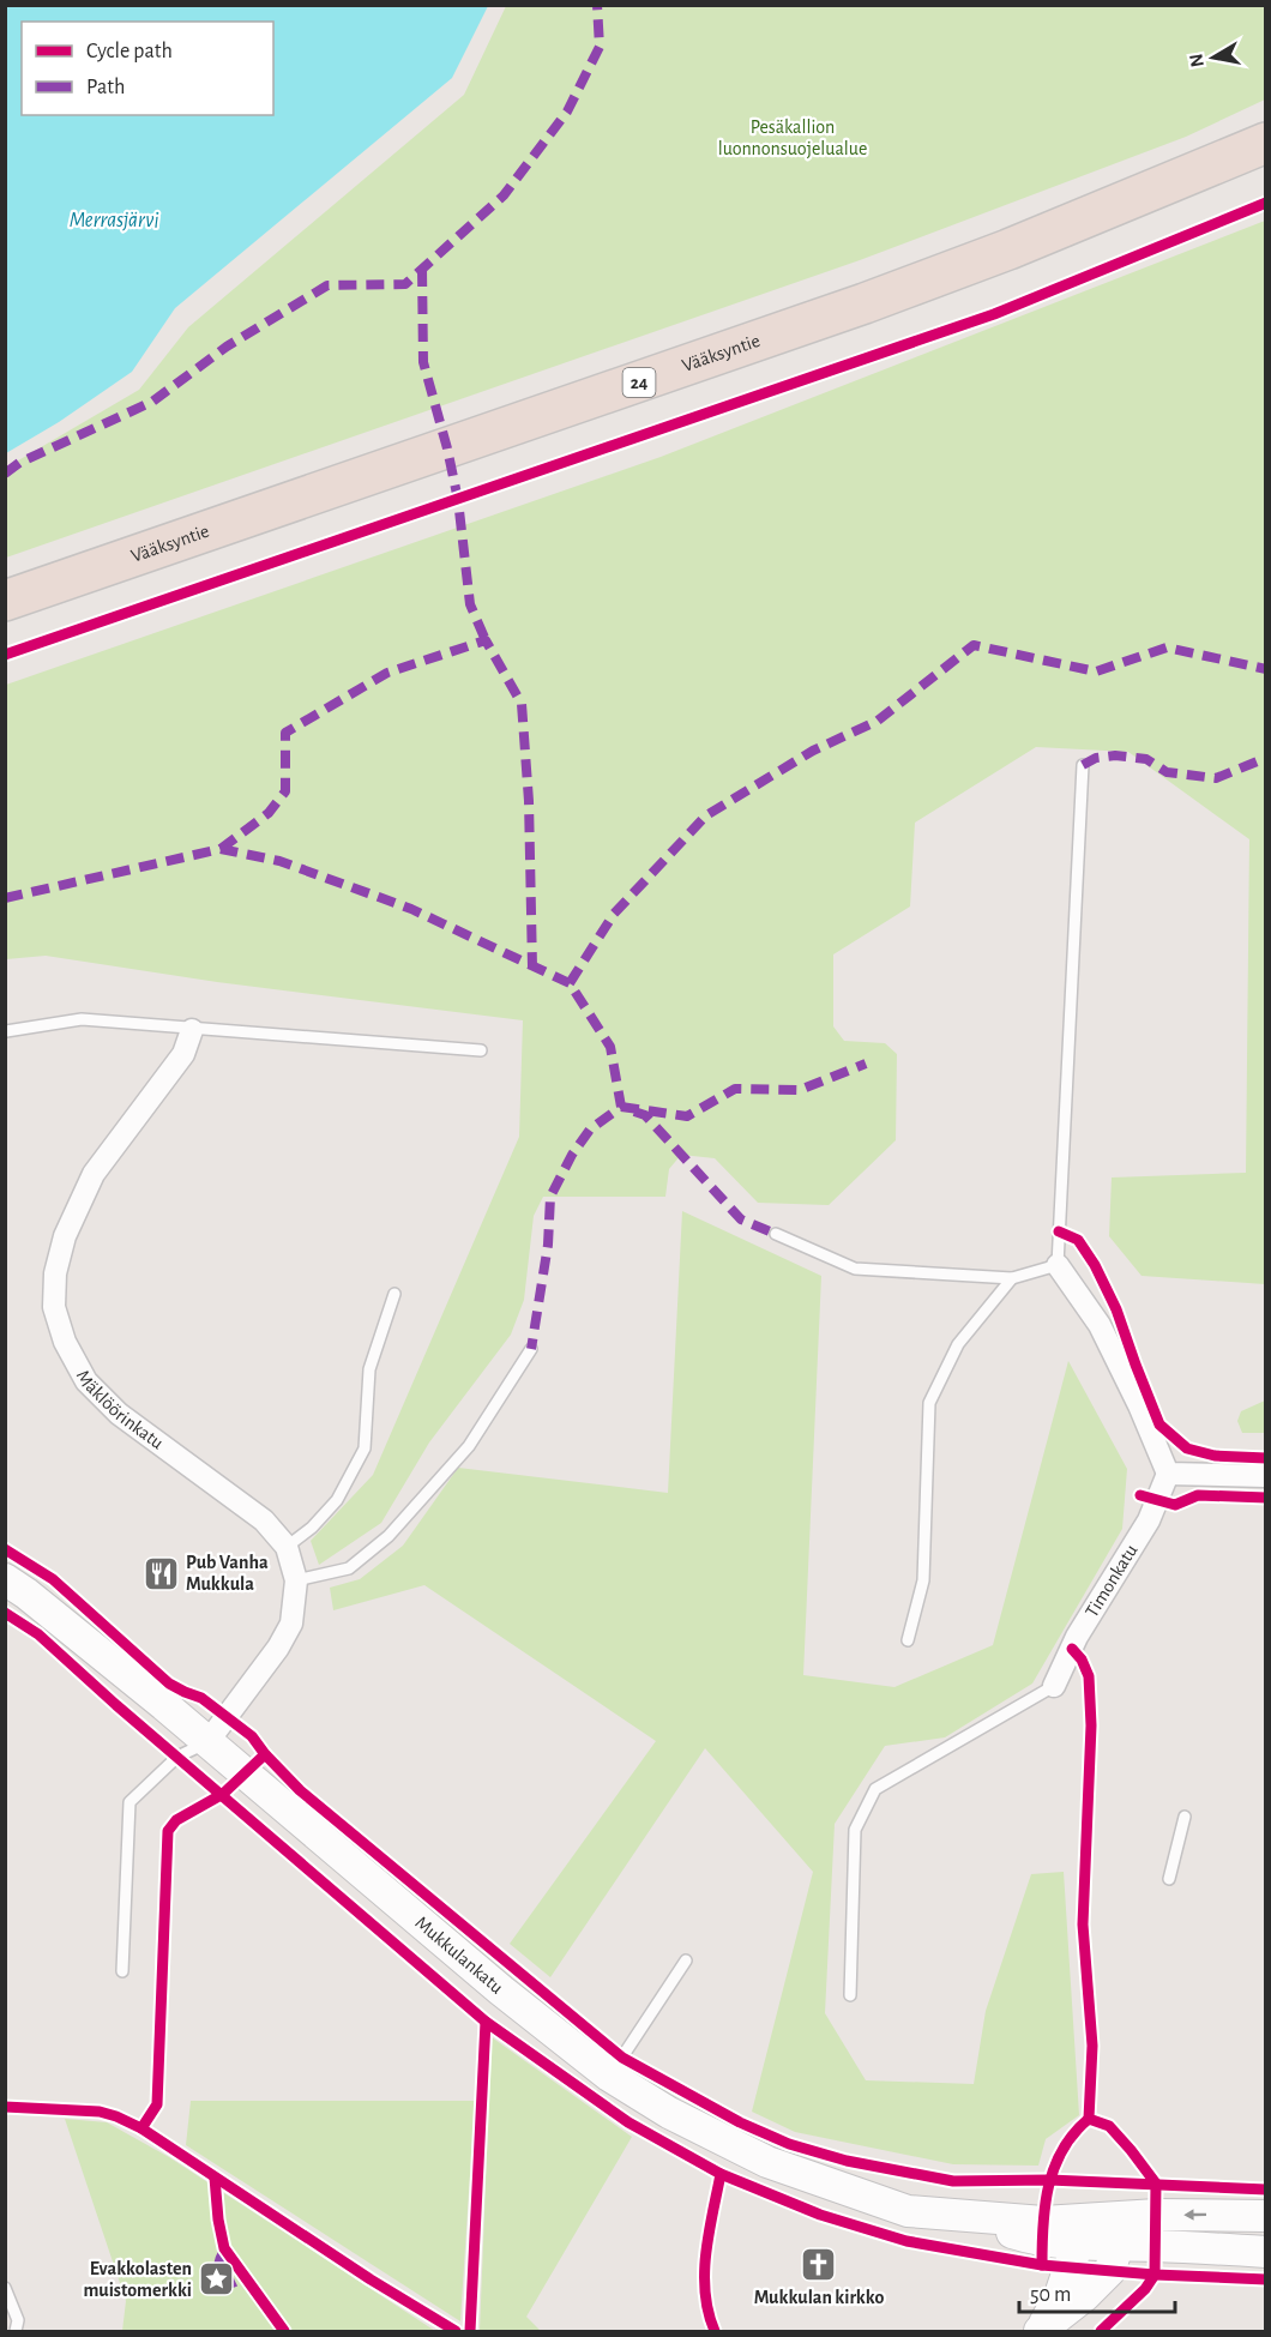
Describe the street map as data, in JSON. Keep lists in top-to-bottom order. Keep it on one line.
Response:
{"streets":{"highway":["Vääksyntie","24"],"street":["Mäklöörinkatu","Timonkatu","Mukkulankatu"]},"crossings":[["Mäklöörinkatu","Mukkulankatu"]],"water":["Merrasjärvi"],"parks":["Pesäkallion luonnonsuojelualue"],"places":{"restaurant":["Pub Vanha Mukkula"],"church":["Mukkulan kirkko"],"place":["Evakkolasten muistomerkki"]},"legend":["Cycle path","Path"],"scale_bar":"50 m","north":"left"}
